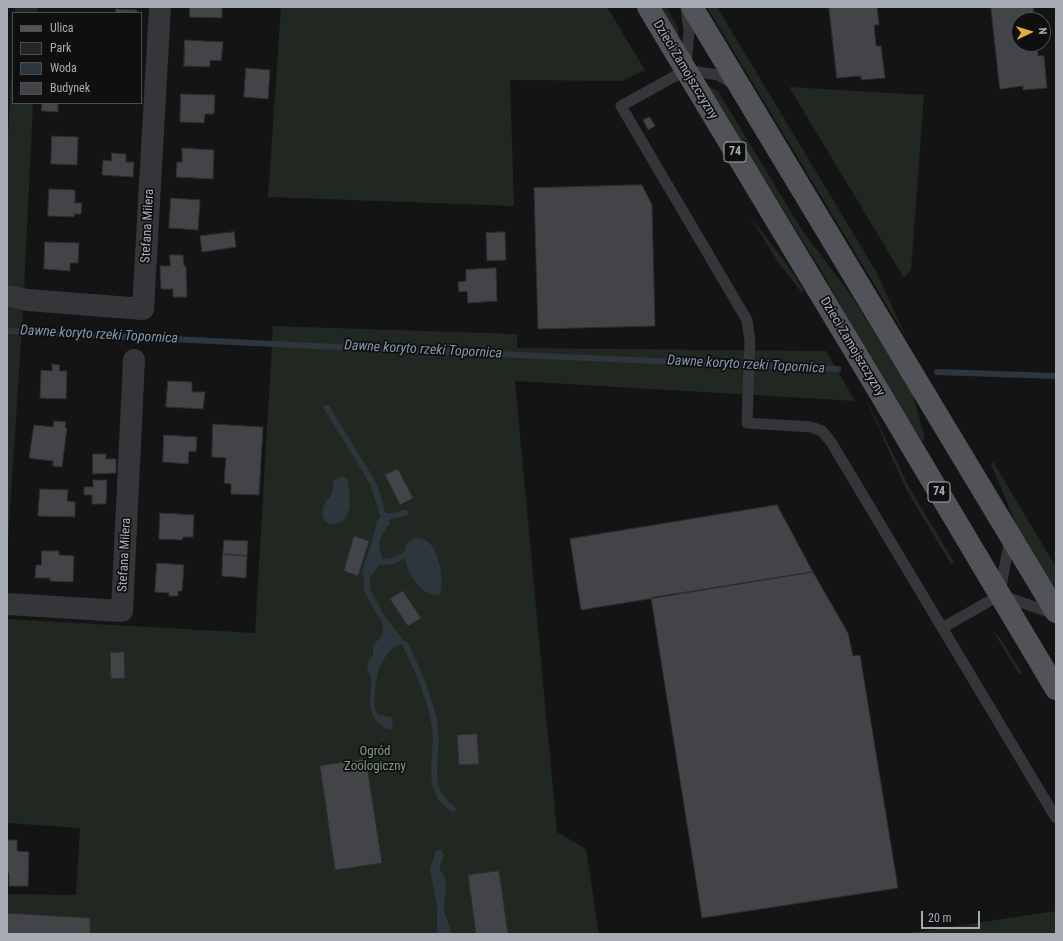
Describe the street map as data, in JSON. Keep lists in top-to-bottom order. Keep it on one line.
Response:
{"streets":{"main road":["Dzieci Zamojszczyzny","74"],"street":["Stefana Milera"]},"water":["Dawne koryto rzeki Topornica"],"parks":["Ogród Zoologiczny"],"legend":["Ulica","Park","Woda","Budynek"],"scale_bar":"20 m","north":"right"}
